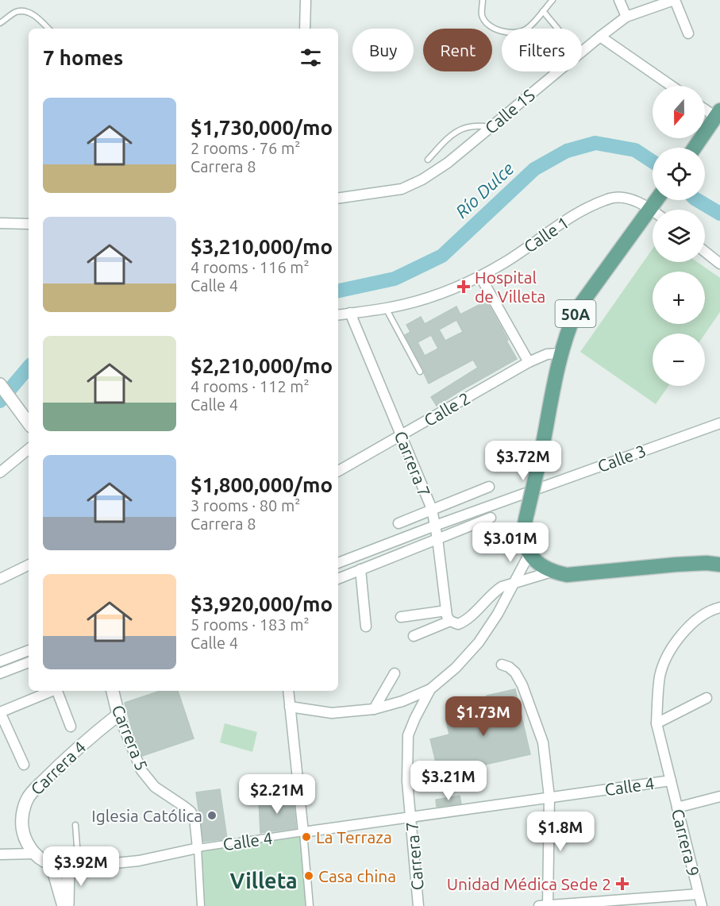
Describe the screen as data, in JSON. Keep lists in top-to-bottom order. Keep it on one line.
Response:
{"streets":{"main road":["50A"],"street":["Calle 1S","Calle 1","Calle 2","Calle 3","Carrera 7","Carrera 5","Carrera 4","Calle 4","Carrera 9"]},"crossings":[["Calle 1","Carrera 7"],["50A","Calle 2"],["50A","Carrera 7"],["Calle 2","Carrera 7"],["Calle 3","Carrera 7"],["Carrera 7","Calle 4"],["Carrera 5","Carrera 4"],["Carrera 5","Calle 4"],["Calle 4","Carrera 9"]],"districts":["Villeta"],"water":["Río Dulce"],"places":{"health":["Hospital de Villeta","Unidad Médica Sede 2"],"other":["Iglesia Católica","La Terraza","Casa china"]},"north":"bottom","page":{"chip":["Buy","Rent","Filters"],"heading":"7 homes","map_buttons":["+","−"],"list":[{"name":"$1,730,000/mo","note":"2 rooms · 76 m² · Carrera 8"},{"name":"$3,210,000/mo","note":"4 rooms · 116 m² · Calle 4"},{"name":"$2,210,000/mo","note":"4 rooms · 112 m² · Calle 4"},{"name":"$1,800,000/mo","note":"3 rooms · 80 m² · Carrera 8"},{"name":"$3,920,000/mo","note":"5 rooms · 183 m² · Calle 4"}],"price":["$3.72M","$3.01M","$1.73M","$3.21M","$2.21M","$1.8M","$3.92M"]}}
